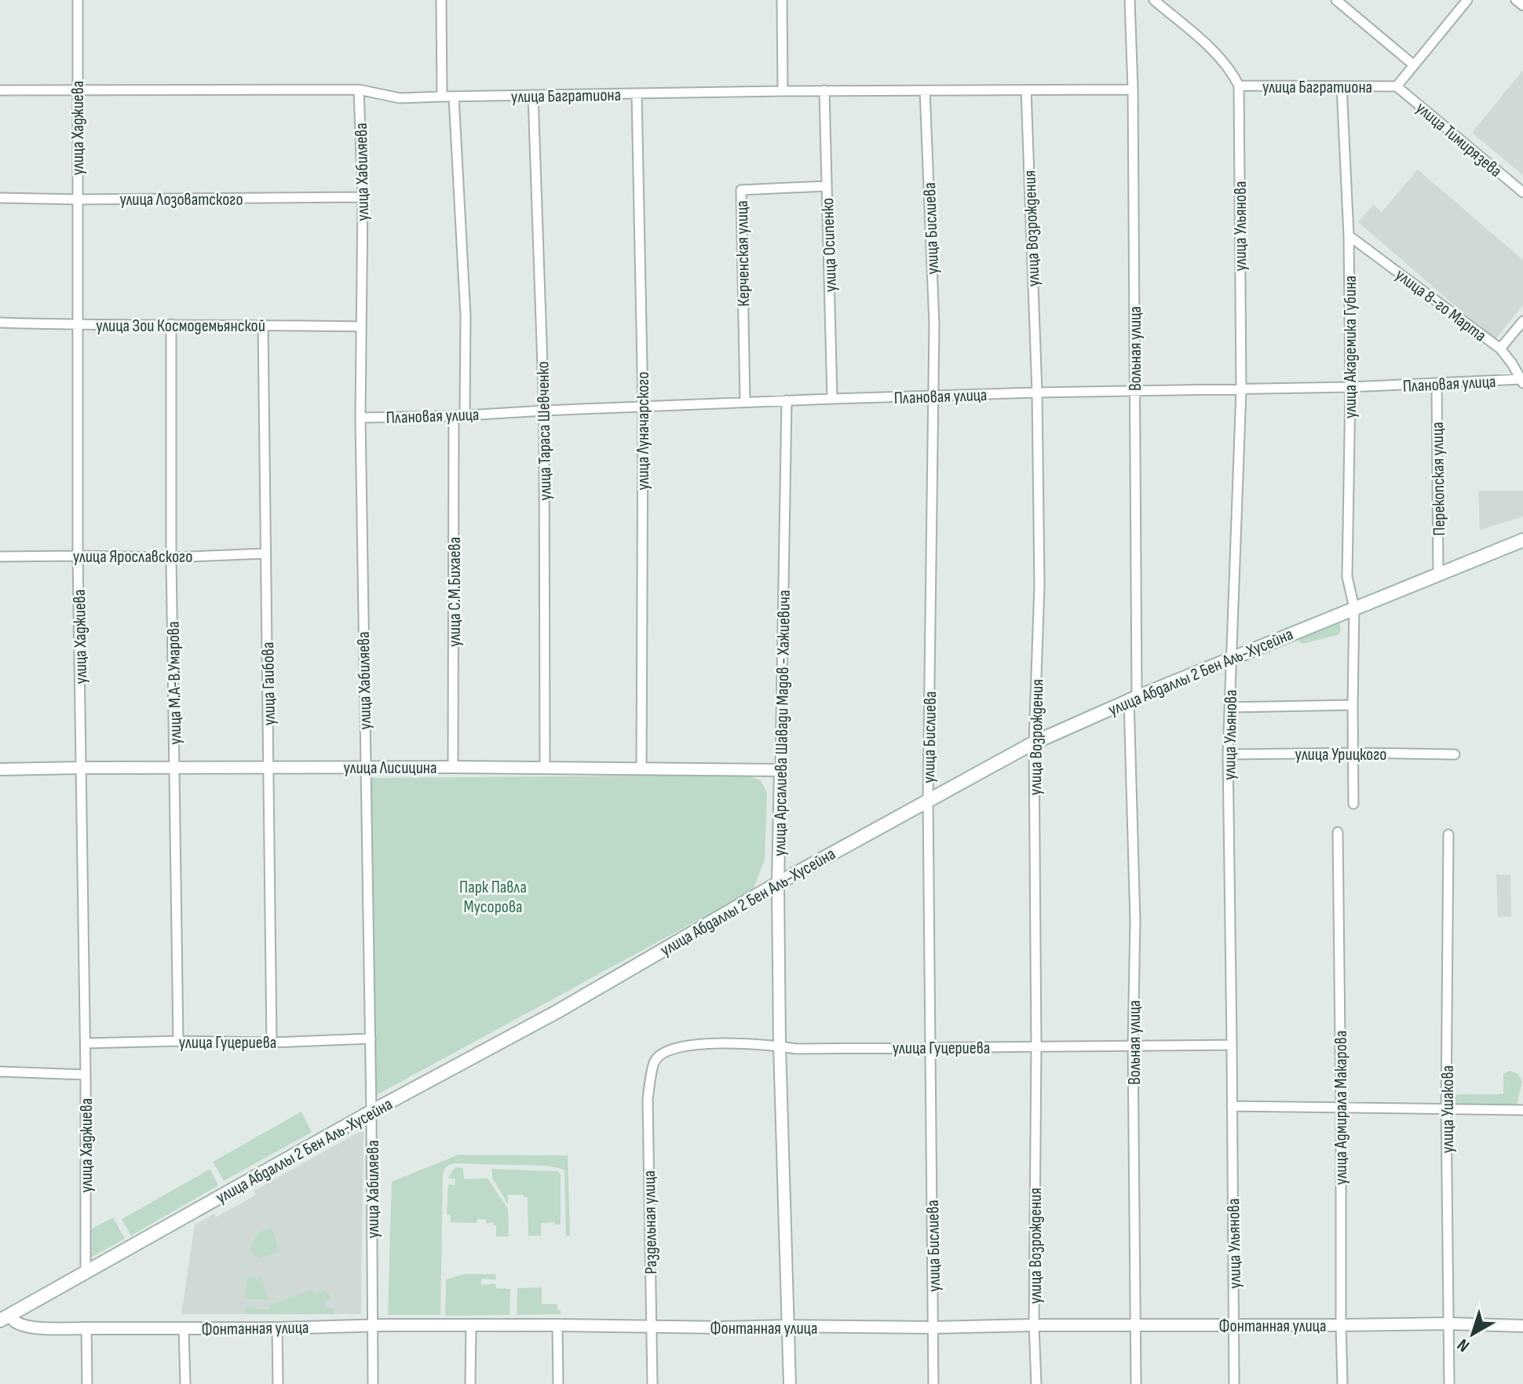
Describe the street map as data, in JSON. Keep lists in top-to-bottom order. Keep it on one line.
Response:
{"streets":{"main road":["улица Абдаллы 2 Бен Аль-Хусейна"],"street":["улица Багратиона","улица Хаджиева","улица Тимирязева","улица Хабиляева","улица Лозоватского","улица Ульянова","улица Бислиева","улица Возрождения","улица Осипенко","Керченская улица","улица 8-го Марта","улица Зои Космодемьянской","улица Академика Губина","Вольная улица","Плановая улица","улица Тараса Шевченко","улица Луначарского","Перекопская улица","улица Ярославского","улица С.М.Бихаева","улица М.А-В.Умарова","улица Гаибова","улица Арсалиева Шавади Мадов - Хажиевича","улица Урицкого","улица Лисицина","улица Гуцериева","улица Адмирала Макарова","улица Ушакова","Раздельная улица","Фонтанная улица"]},"crossings":[["улица Багратиона","улица Хаджиева"],["улица Багратиона","улица Тимирязева"],["улица Багратиона","улица Хабиляева"],["улица Багратиона","улица Ульянова"],["улица Багратиона","улица Бислиева"],["улица Багратиона","улица Возрождения"],["улица Багратиона","улица Осипенко"],["улица Багратиона","улица Академика Губина"],["улица Багратиона","Вольная улица"],["улица Багратиона","улица Тараса Шевченко"],["улица Багратиона","улица Луначарского"],["улица Хаджиева","улица Лозоватского"],["улица Хаджиева","улица Зои Космодемьянской"],["улица Хаджиева","улица Ярославского"],["улица Хаджиева","улица Абдаллы 2 Бен Аль-Хусейна"],["улица Хаджиева","улица Лисицина"],["улица Хаджиева","улица Гуцериева"],["улица Хабиляева","улица Лозоватского"],["улица Хабиляева","улица Зои Космодемьянской"],["улица Хабиляева","Плановая улица"],["улица Хабиляева","улица Абдаллы 2 Бен Аль-Хусейна"],["улица Хабиляева","улица Лисицина"],["улица Хабиляева","улица Гуцериева"],["улица Хабиляева","Фонтанная улица"],["улица Ульянова","Плановая улица"],["улица Ульянова","улица Абдаллы 2 Бен Аль-Хусейна"],["улица Ульянова","улица Урицкого"],["улица Ульянова","улица Гуцериева"],["улица Ульянова","Фонтанная улица"],["улица Бислиева","Плановая улица"],["улица Бислиева","улица Абдаллы 2 Бен Аль-Хусейна"],["улица Бислиева","улица Гуцериева"],["улица Бислиева","Фонтанная улица"],["улица Возрождения","Плановая улица"],["улица Возрождения","улица Абдаллы 2 Бен Аль-Хусейна"],["улица Возрождения","улица Гуцериева"],["улица Возрождения","Фонтанная улица"],["улица Осипенко","Керченская улица"],["улица Осипенко","Плановая улица"],["Керченская улица","Плановая улица"],["улица 8-го Марта","улица Академика Губина"],["улица 8-го Марта","Плановая улица"],["улица Зои Космодемьянской","улица М.А-В.Умарова"],["улица Зои Космодемьянской","улица Гаибова"],["улица Академика Губина","Плановая улица"],["улица Академика Губина","улица Абдаллы 2 Бен Аль-Хусейна"],["Вольная улица","Плановая улица"],["Вольная улица","улица Абдаллы 2 Бен Аль-Хусейна"],["Вольная улица","улица Гуцериева"],["Вольная улица","Фонтанная улица"],["Плановая улица","улица Тараса Шевченко"],["Плановая улица","улица Луначарского"],["Плановая улица","Перекопская улица"],["Плановая улица","улица С.М.Бихаева"],["Плановая улица","улица Арсалиева Шавади Мадов - Хажиевича"],["улица Тараса Шевченко","улица Лисицина"],["улица Луначарского","улица Лисицина"],["Перекопская улица","улица Абдаллы 2 Бен Аль-Хусейна"],["улица Ярославского","улица М.А-В.Умарова"],["улица Ярославского","улица Гаибова"],["улица С.М.Бихаева","улица Лисицина"],["улица Абдаллы 2 Бен Аль-Хусейна","улица Арсалиева Шавади Мадов - Хажиевича"],["улица Абдаллы 2 Бен Аль-Хусейна","Фонтанная улица"],["улица М.А-В.Умарова","улица Лисицина"],["улица М.А-В.Умарова","улица Гуцериева"],["улица Гаибова","улица Лисицина"],["улица Гаибова","улица Гуцериева"],["улица Арсалиева Шавади Мадов - Хажиевича","улица Лисицина"],["улица Арсалиева Шавади Мадов - Хажиевича","улица Гуцериева"],["улица Арсалиева Шавади Мадов - Хажиевича","Фонтанная улица"],["улица Гуцериева","Раздельная улица"],["улица Адмирала Макарова","Фонтанная улица"],["улица Ушакова","Фонтанная улица"],["Раздельная улица","Фонтанная улица"]],"parks":["Парк Павла Мусорова"],"north":"bottom left"}
